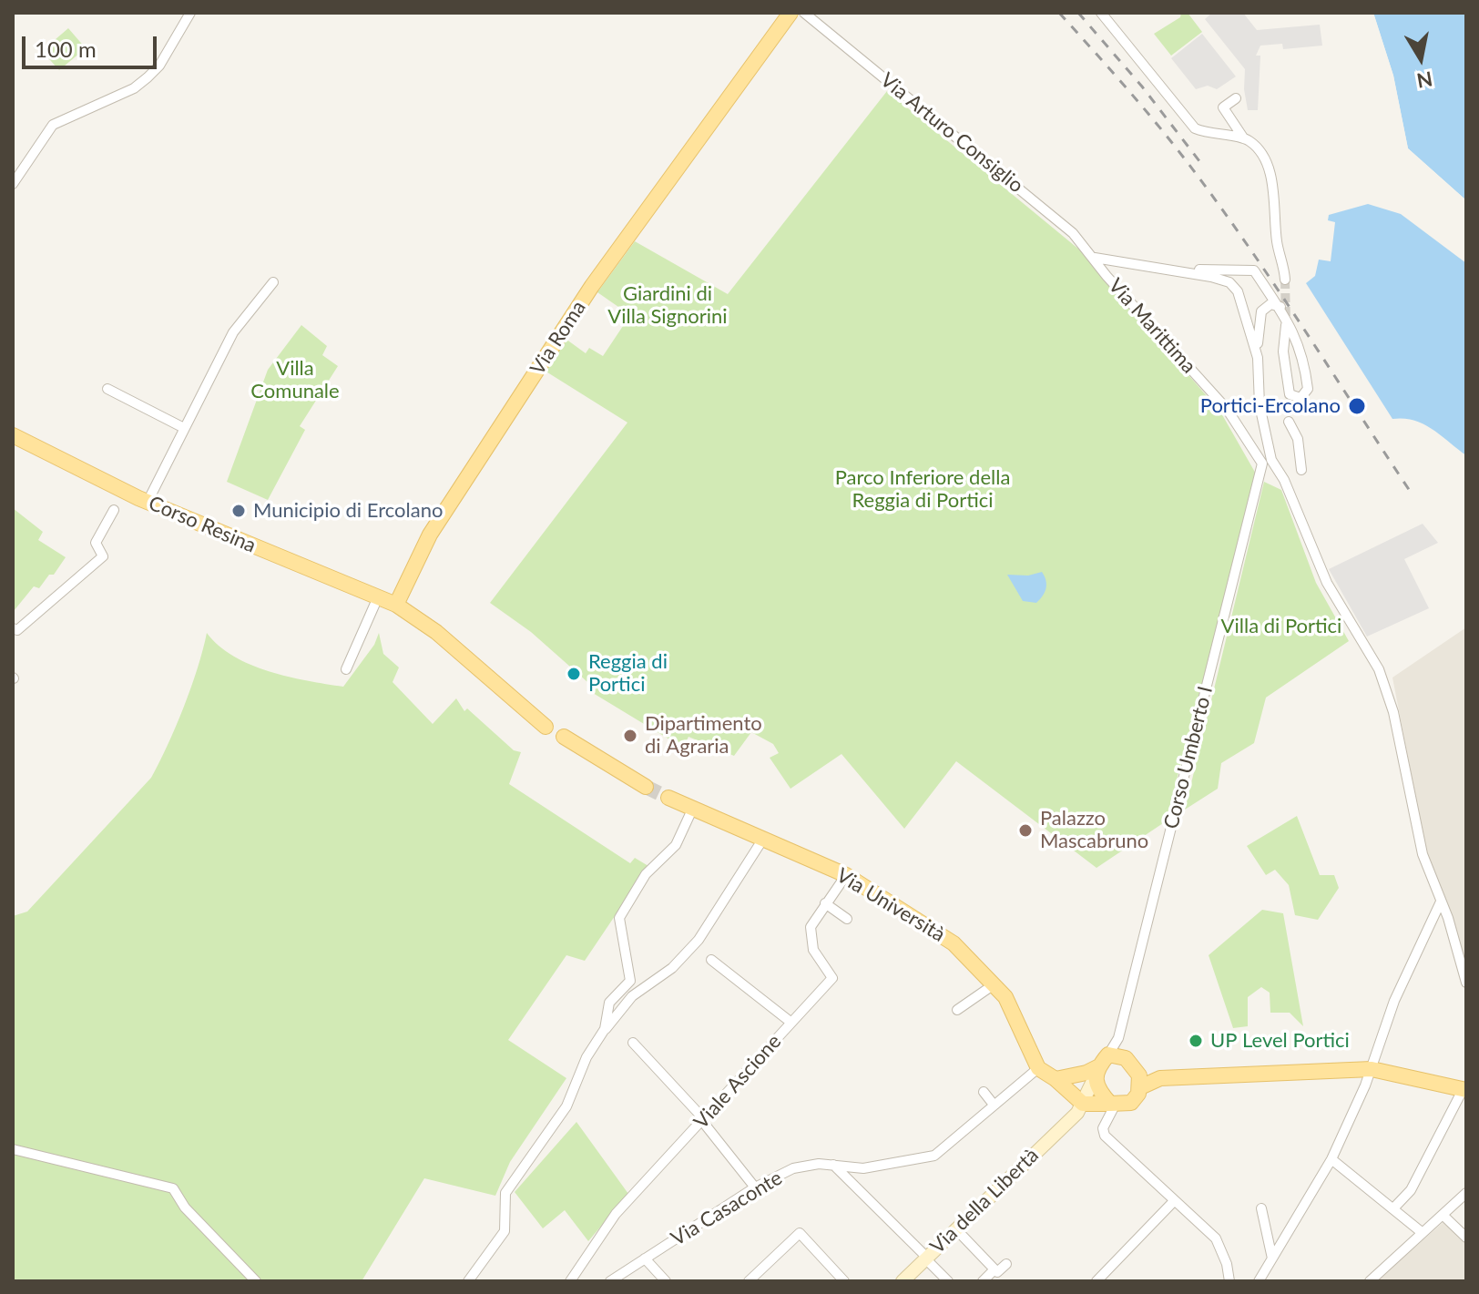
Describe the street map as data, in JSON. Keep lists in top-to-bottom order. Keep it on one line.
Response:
{"streets":{"main road":["Via Roma","Corso Resina","Via Università"],"street":["Via Arturo Consiglio","Via Marittima","Corso Umberto I","Viale Ascione","Via della Libertà","Via Casaconte"]},"crossings":[["Via Arturo Consiglio","Via Marittima"],["Via Marittima","Corso Umberto I"],["Via Roma","Corso Resina"],["Corso Umberto I","Via della Libertà"],["Via Università","Viale Ascione"],["Via Università","Via Casaconte"]],"parks":["Giardini di Villa Signorini","Villa Comunale","Parco Inferiore della Reggia di Portici","Villa di Portici"],"places":["Portici-Ercolano","Municipio di Ercolano","Reggia di Portici","Dipartimento di Agraria","Palazzo Mascabruno","UP Level Portici"],"scale_bar":"100 m","north":"bottom"}
